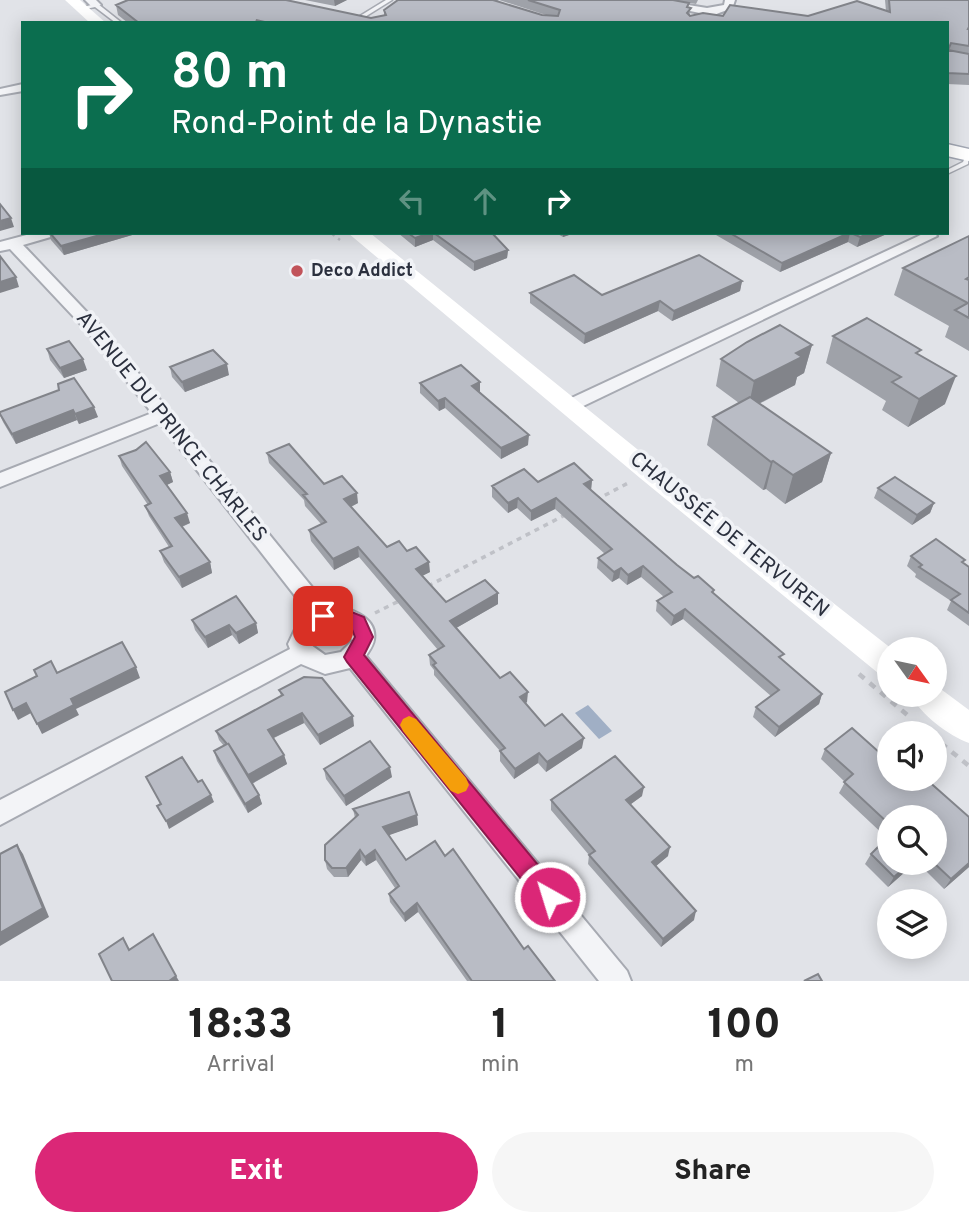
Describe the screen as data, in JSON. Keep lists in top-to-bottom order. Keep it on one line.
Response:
{"streets":{"main road":["CHAUSSÉE DE TERVUREN"],"street":["AVENUE DU PRINCE CHARLES"]},"places":["Deco Addict"],"north":"bottom right","page":{"turn":["80 m","Rond-Point de la Dynastie"],"eta":["18:33","Arrival","1","min","100","m"],"buttons":["Exit","Share"]}}
